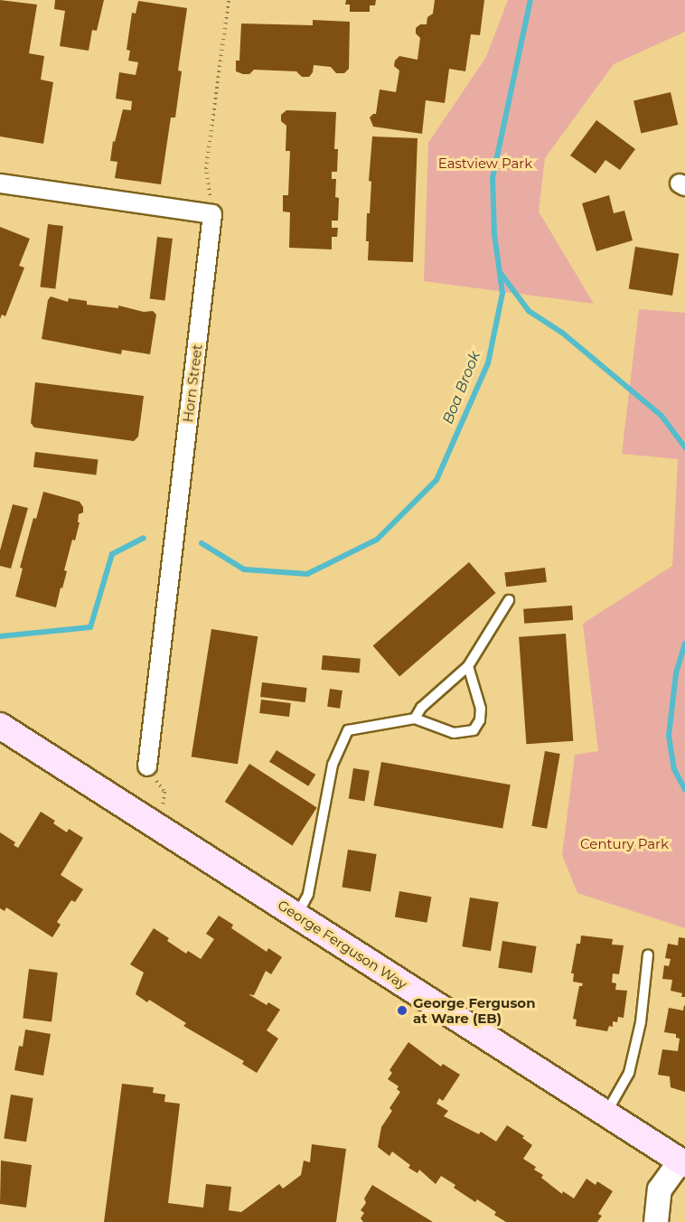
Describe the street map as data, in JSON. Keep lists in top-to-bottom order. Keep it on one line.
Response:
{"streets":{"main road":["George Ferguson Way"],"street":["Horn Street"]},"water":["Boa Brook"],"parks":["Eastview Park","Century Park"],"places":["George Ferguson at Ware (EB)"]}
